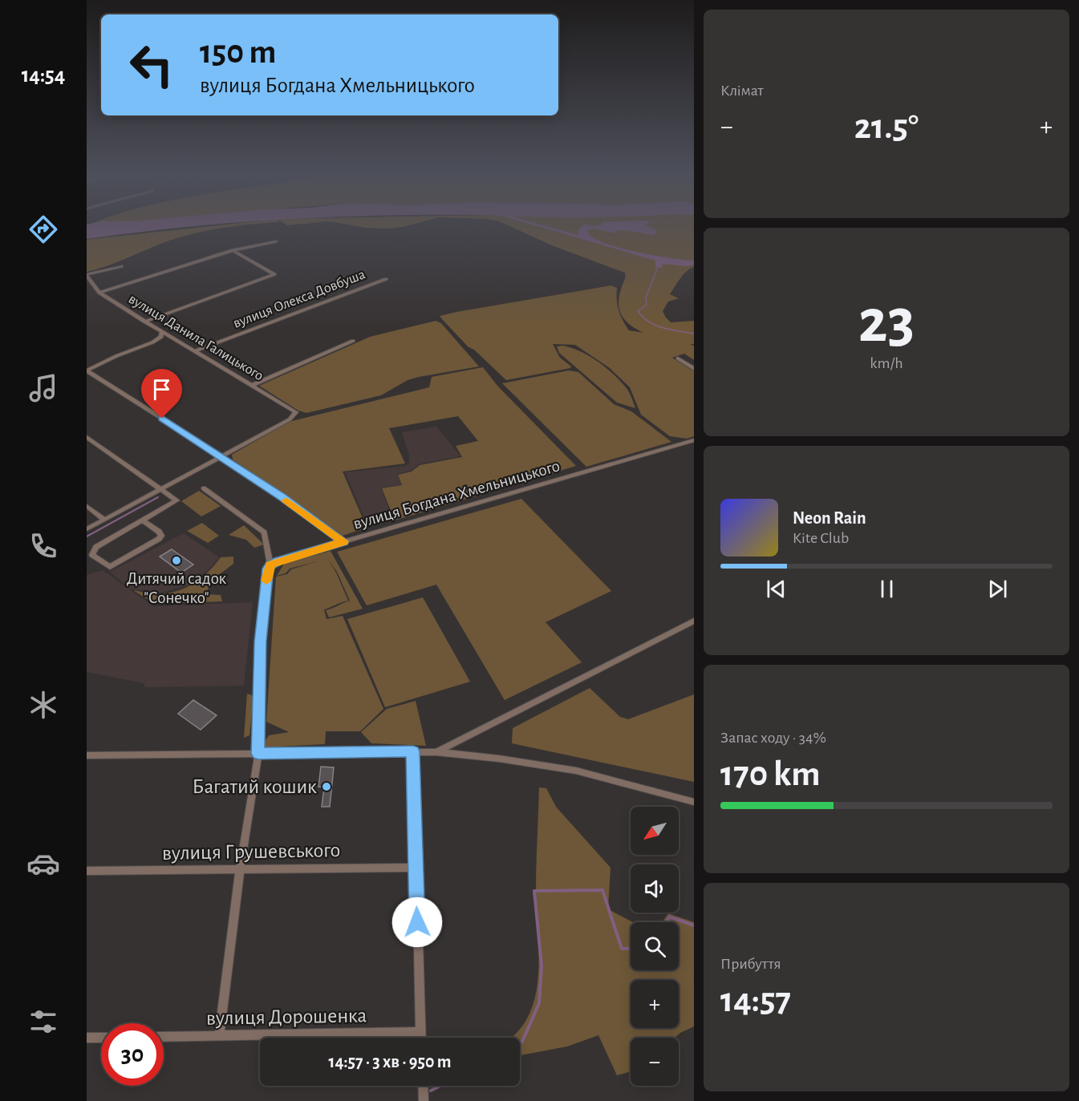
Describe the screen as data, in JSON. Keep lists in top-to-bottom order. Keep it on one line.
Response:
{"streets":{"street":["вулиця Олекса Довбуша","вулиця Данила Галицького","вулиця Богдана Хмельницького","вулиця Грушевського","вулиця Дорошенка"]},"crossings":[["вулиця Олекса Довбуша","вулиця Данила Галицького"]],"places":["Дитячий садок \"Сонечко\"","Багатий кошик"],"north":"bottom left","page":{"tabs":"14:54","tile":["Клімат",["23","km/h"],["Запас ходу · 34%","170 km"],["Прибуття","14:57"]],"turn":["150 m","вулиця Богдана Хмельницького"],"heat":["−","21.5°","+"],"song":["Neon Rain","Kite Club"],"map_buttons":["+","−"],"limit":"30","trip":"14:57 · 3 хв · 950 m"}}
